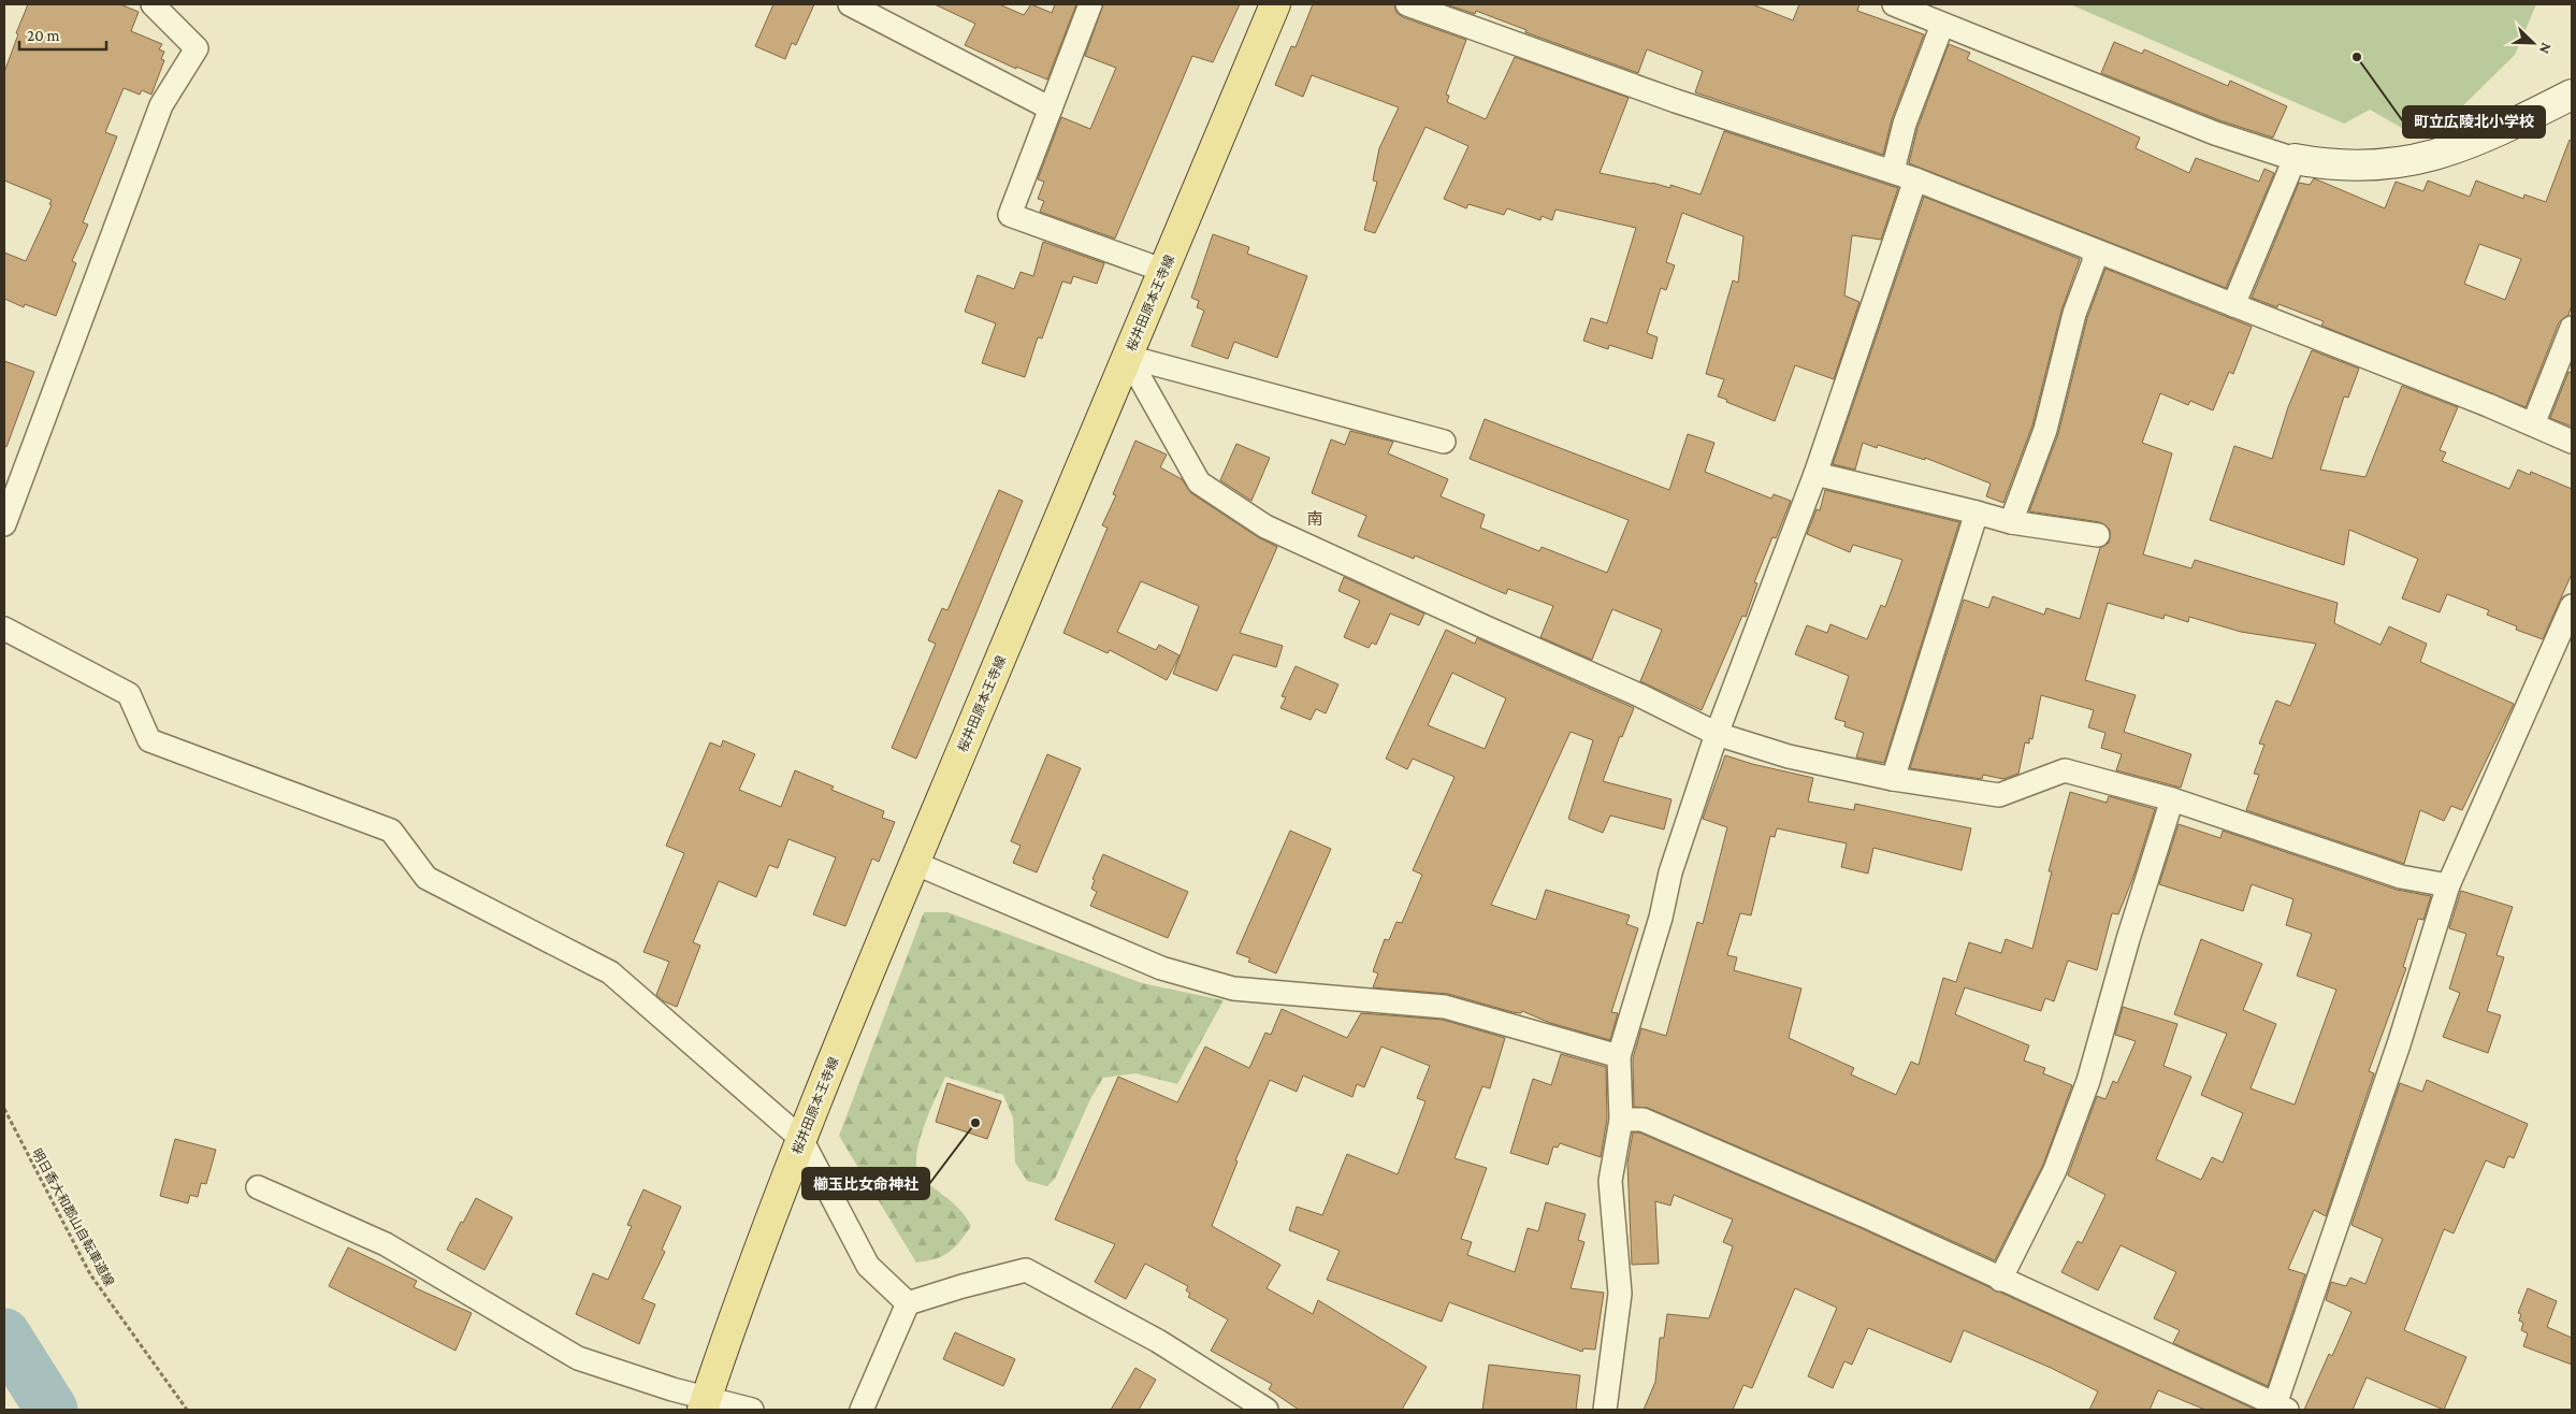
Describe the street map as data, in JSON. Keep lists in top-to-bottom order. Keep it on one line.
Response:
{"streets":{"main road":["桜井田原本王寺線"],"path":["明日香大和郡山自転車道線"]},"districts":["南"],"places":["町立広陵北小学校","櫛玉比女命神社"],"scale_bar":"20 m","north":"bottom right"}
